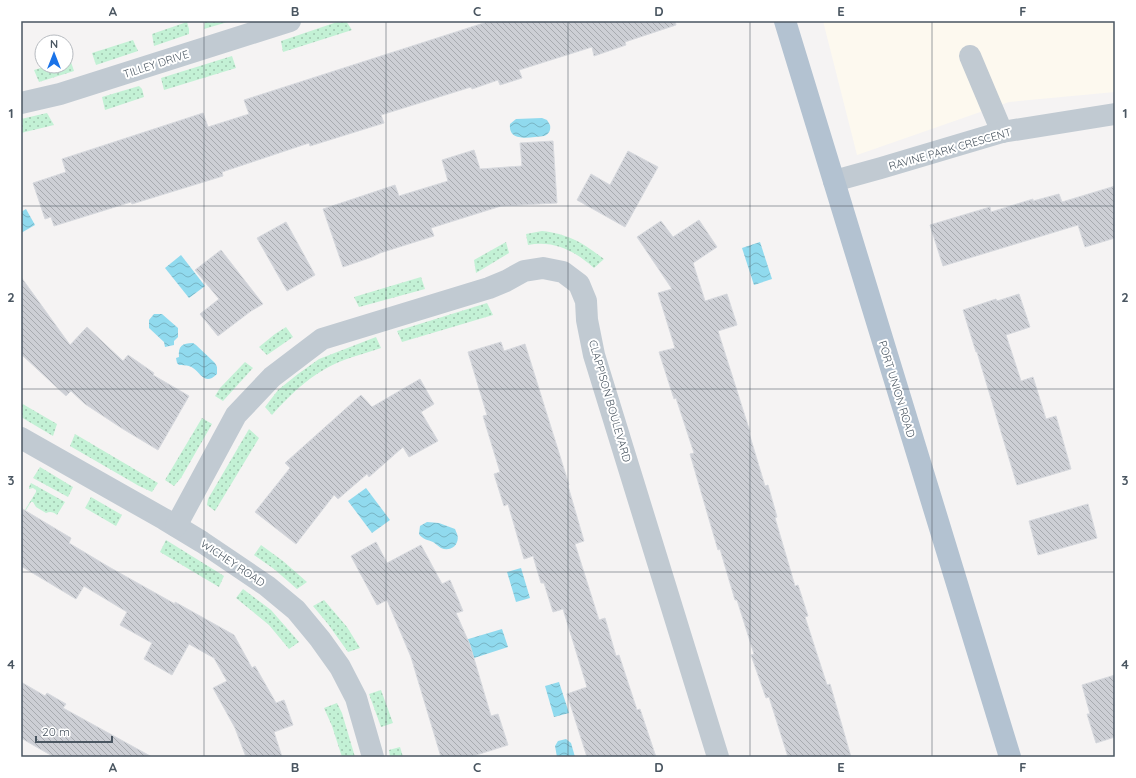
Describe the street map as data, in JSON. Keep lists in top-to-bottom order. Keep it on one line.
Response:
{"streets":{"main road":["PORT UNION ROAD"],"street":["TILLEY DRIVE","RAVINE PARK CRESCENT","CLAPPISON BOULEVARD","WICHEY ROAD"]},"crossings":[["RAVINE PARK CRESCENT","PORT UNION ROAD"],["CLAPPISON BOULEVARD","WICHEY ROAD"]],"scale_bar":"20 m","north":"top","grid":{"columns":["A","B","C","D","E","F"],"rows":["1","2","3","4"]}}
